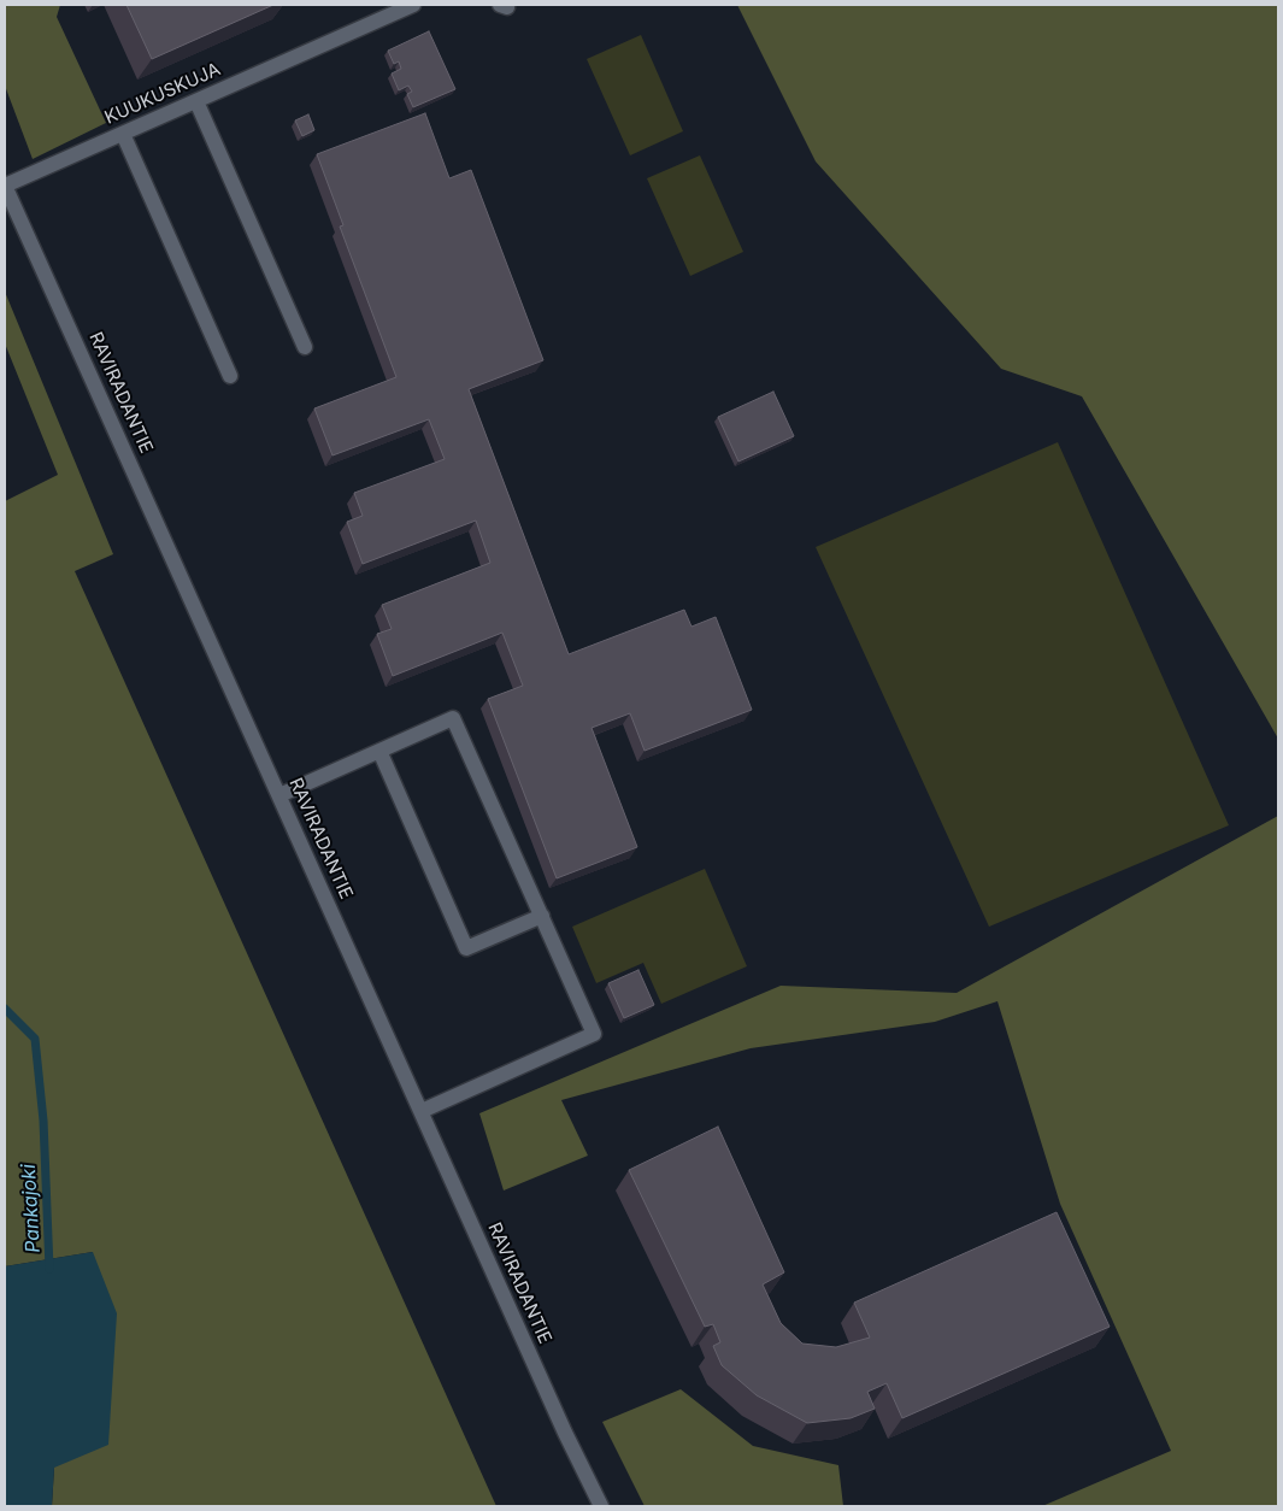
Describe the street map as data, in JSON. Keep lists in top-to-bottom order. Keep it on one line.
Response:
{"streets":{"street":["KUUKUSKUJA","RAVIRADANTIE"]},"crossings":[["KUUKUSKUJA","RAVIRADANTIE"]],"water":["Pankajoki"]}
